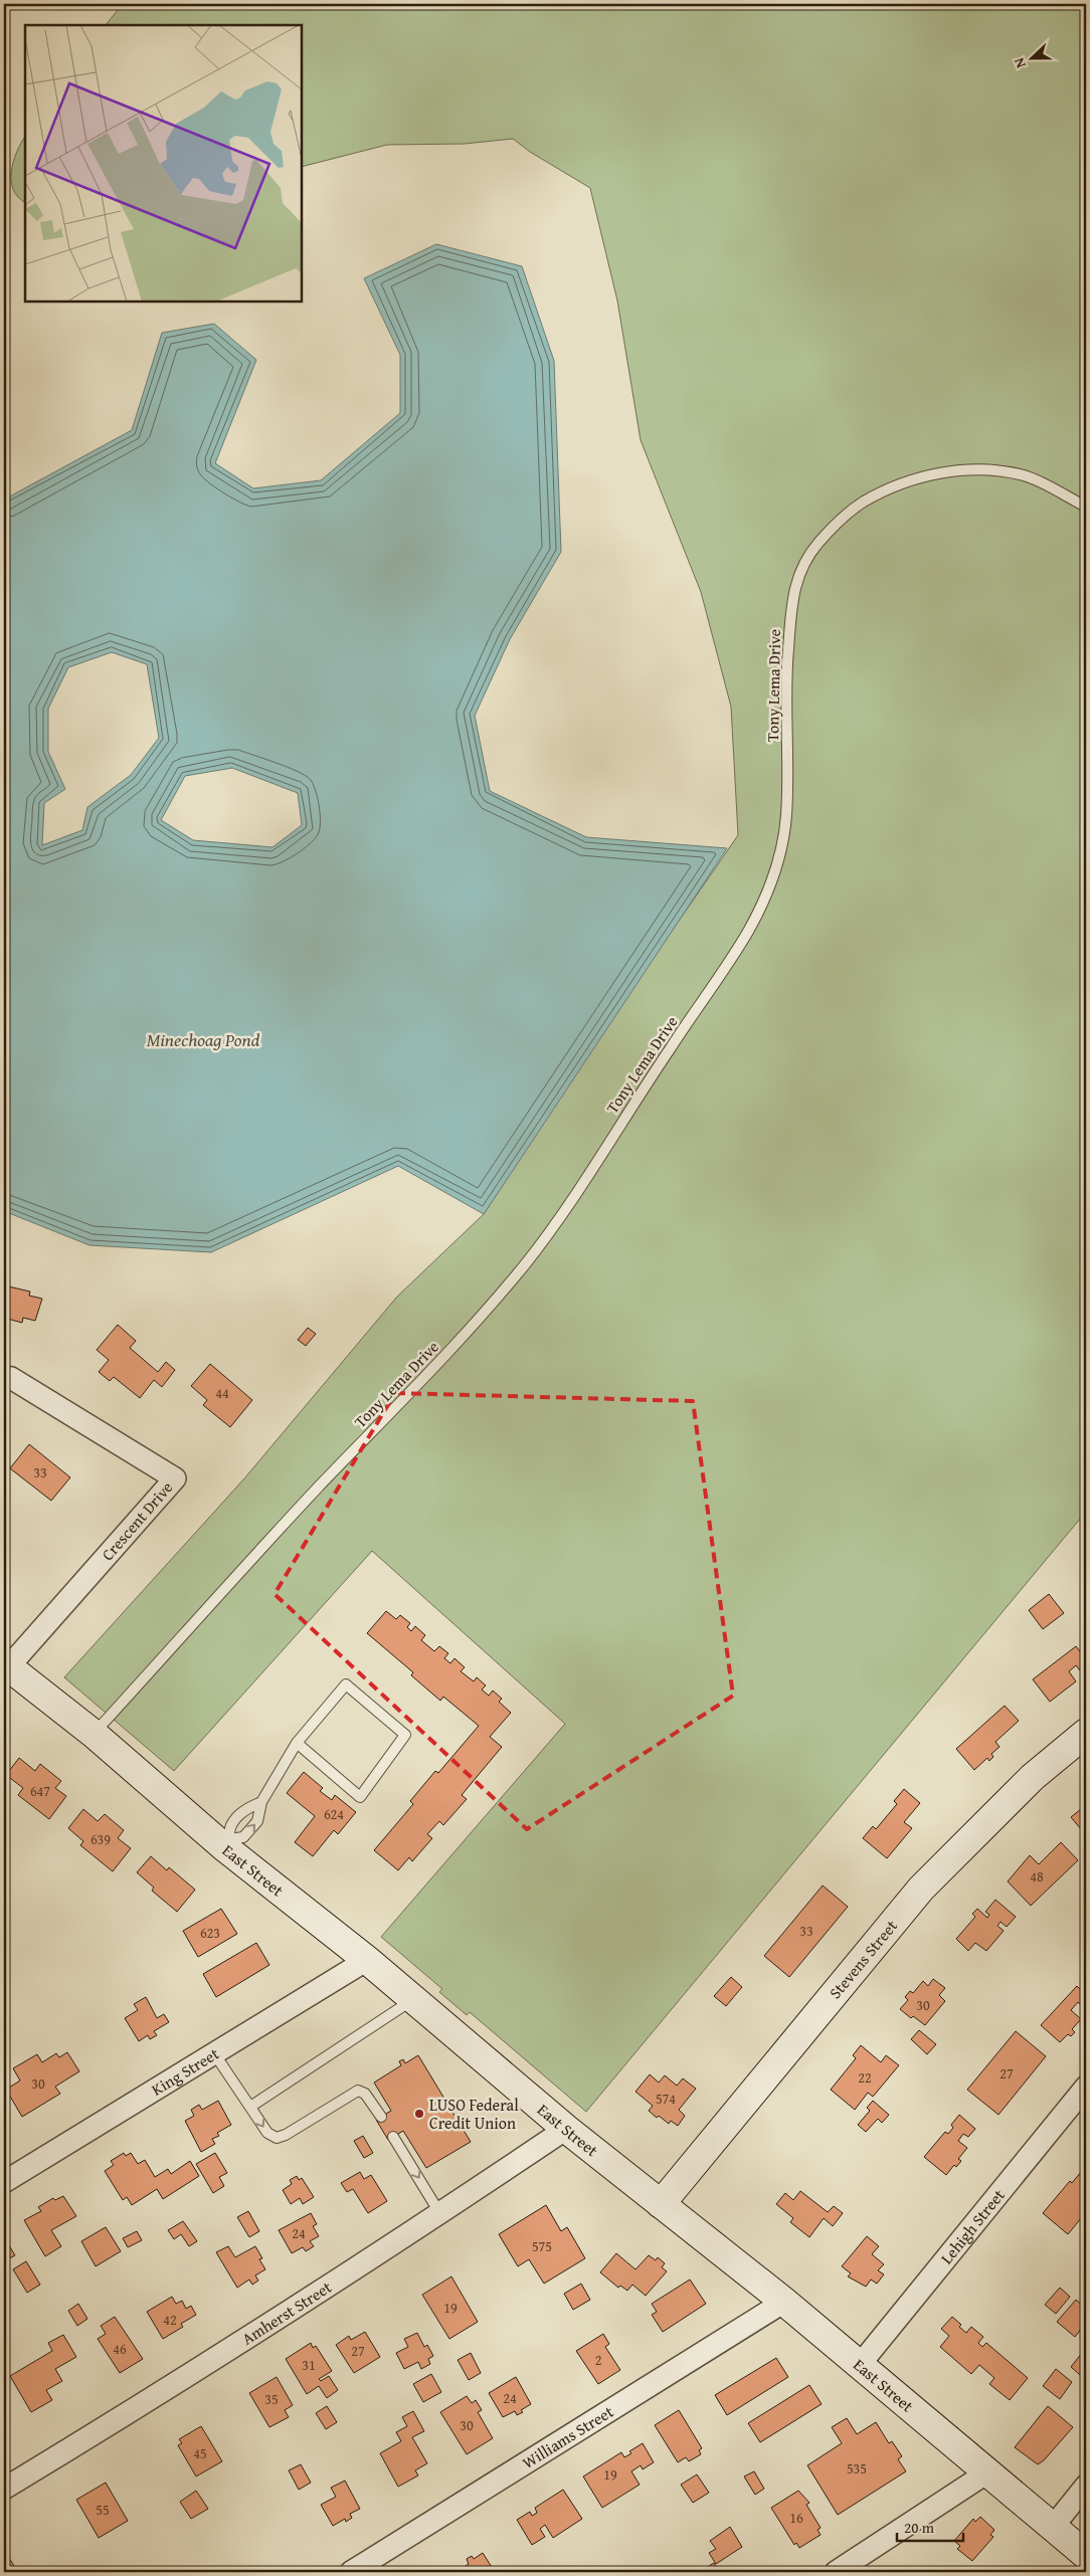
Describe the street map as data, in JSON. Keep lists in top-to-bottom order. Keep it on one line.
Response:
{"streets":{"main road":["East Street","Stevens Street"],"street":["Crescent Drive","King Street","Lehigh Street","Amherst Street","Williams Street"],"lane":["Tony Lema Drive"]},"crossings":[["Tony Lema Drive","East Street"],["Crescent Drive","East Street"],["East Street","Stevens Street"],["East Street","King Street"],["East Street","Lehigh Street"],["East Street","Amherst Street"],["East Street","Williams Street"]],"water":["Minechoag Pond"],"places":["LUSO Federal Credit Union"],"house_numbers":["44","33","647","624","639","48","33","623","30","27","22","30","574","24","575","19","42","46","27","2","31","24","35","30","45","535","19","55","16"],"scale_bar":"20 m","north":"left"}
